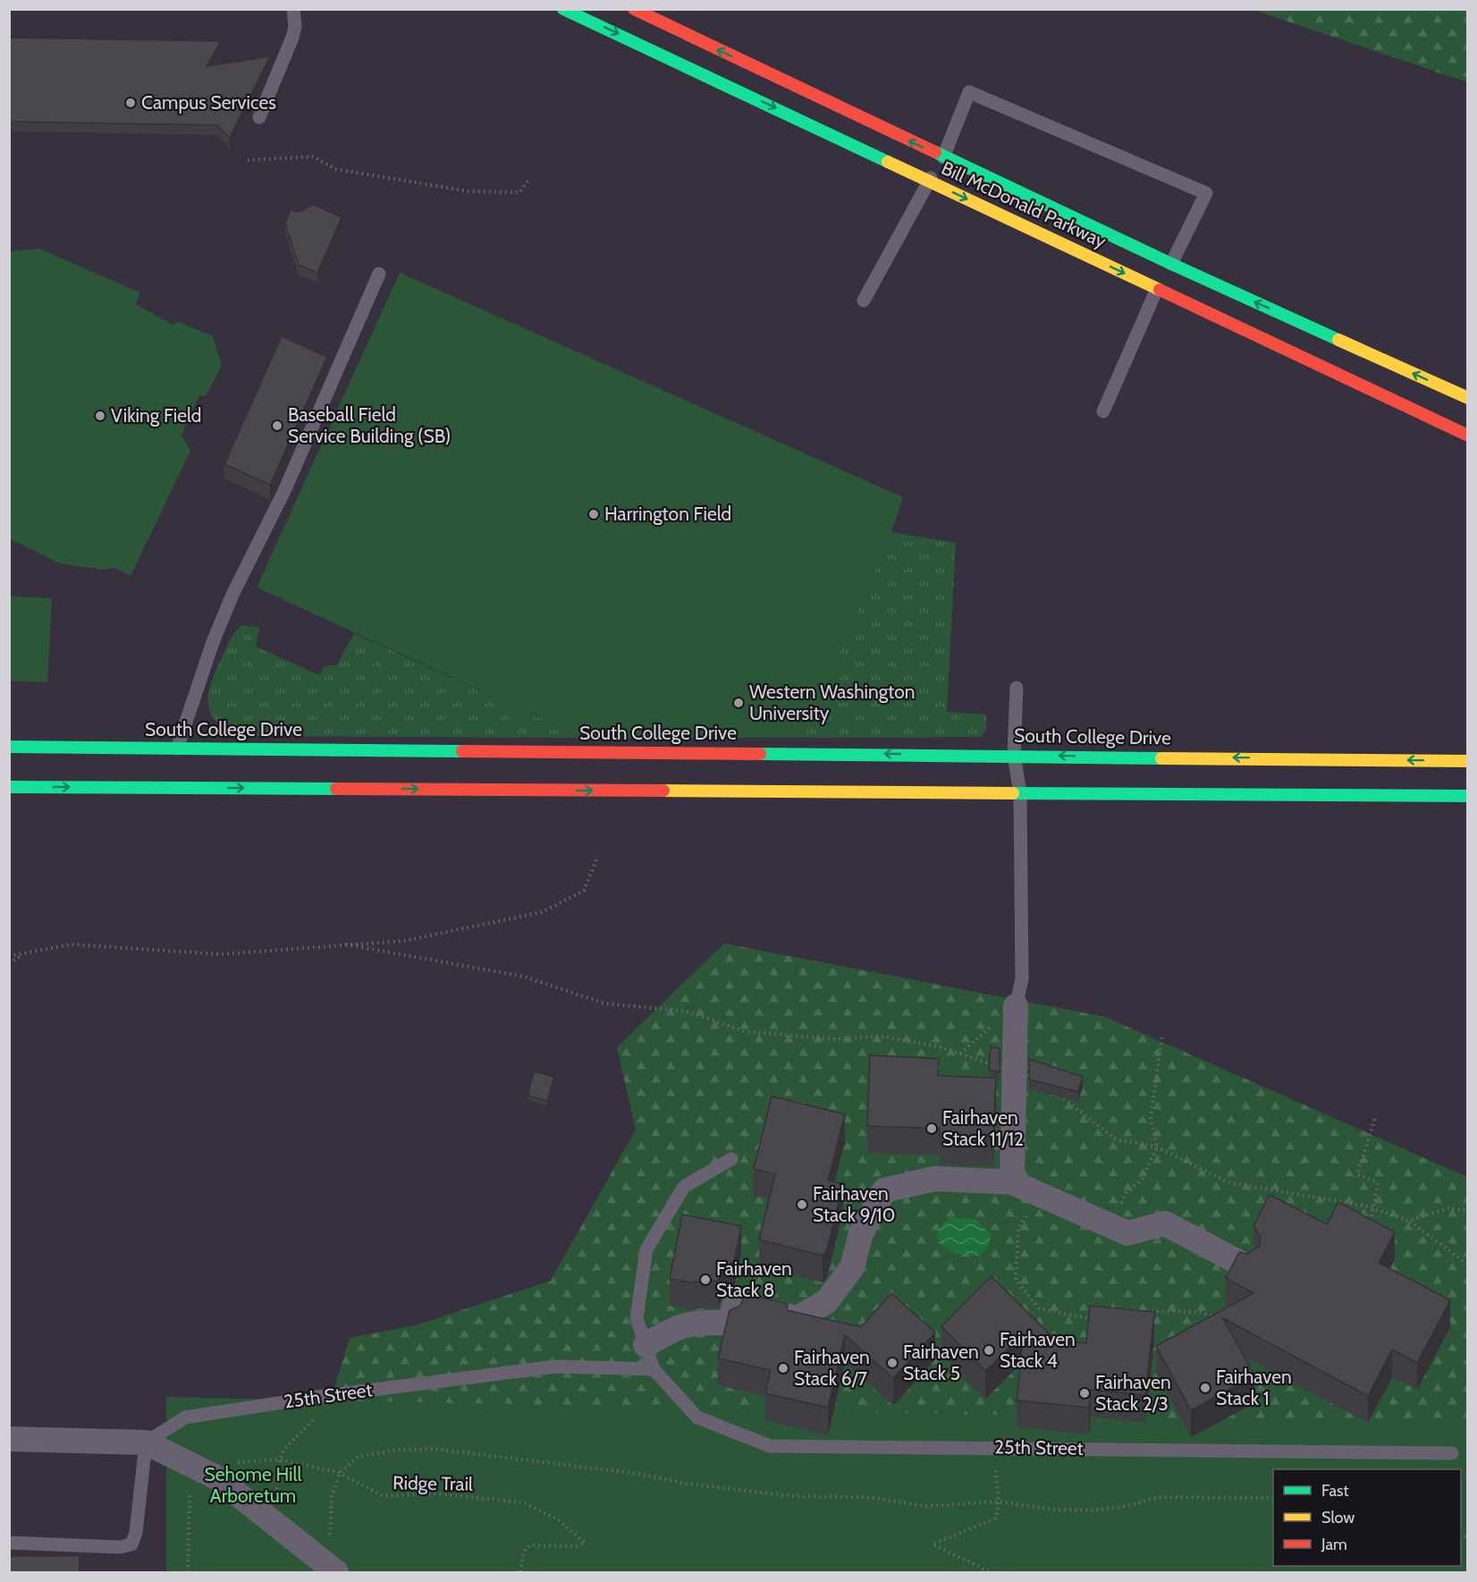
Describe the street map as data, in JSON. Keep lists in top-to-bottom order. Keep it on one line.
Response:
{"streets":{"street":["Bill McDonald Parkway","South College Drive"],"lane":["25th Street"],"path":["Ridge Trail"]},"parks":["Sehome Hill Arboretum"],"places":["Campus Services","Viking Field","Baseball Field Service Building (SB)","Harrington Field","Western Washington University","Fairhaven Stack 11/12","Fairhaven Stack 9/10","Fairhaven Stack 8","Fairhaven Stack 4","Fairhaven Stack 5","Fairhaven Stack 6/7","Fairhaven Stack 1","Fairhaven Stack 2/3"],"legend":["Fast","Slow","Jam"]}
